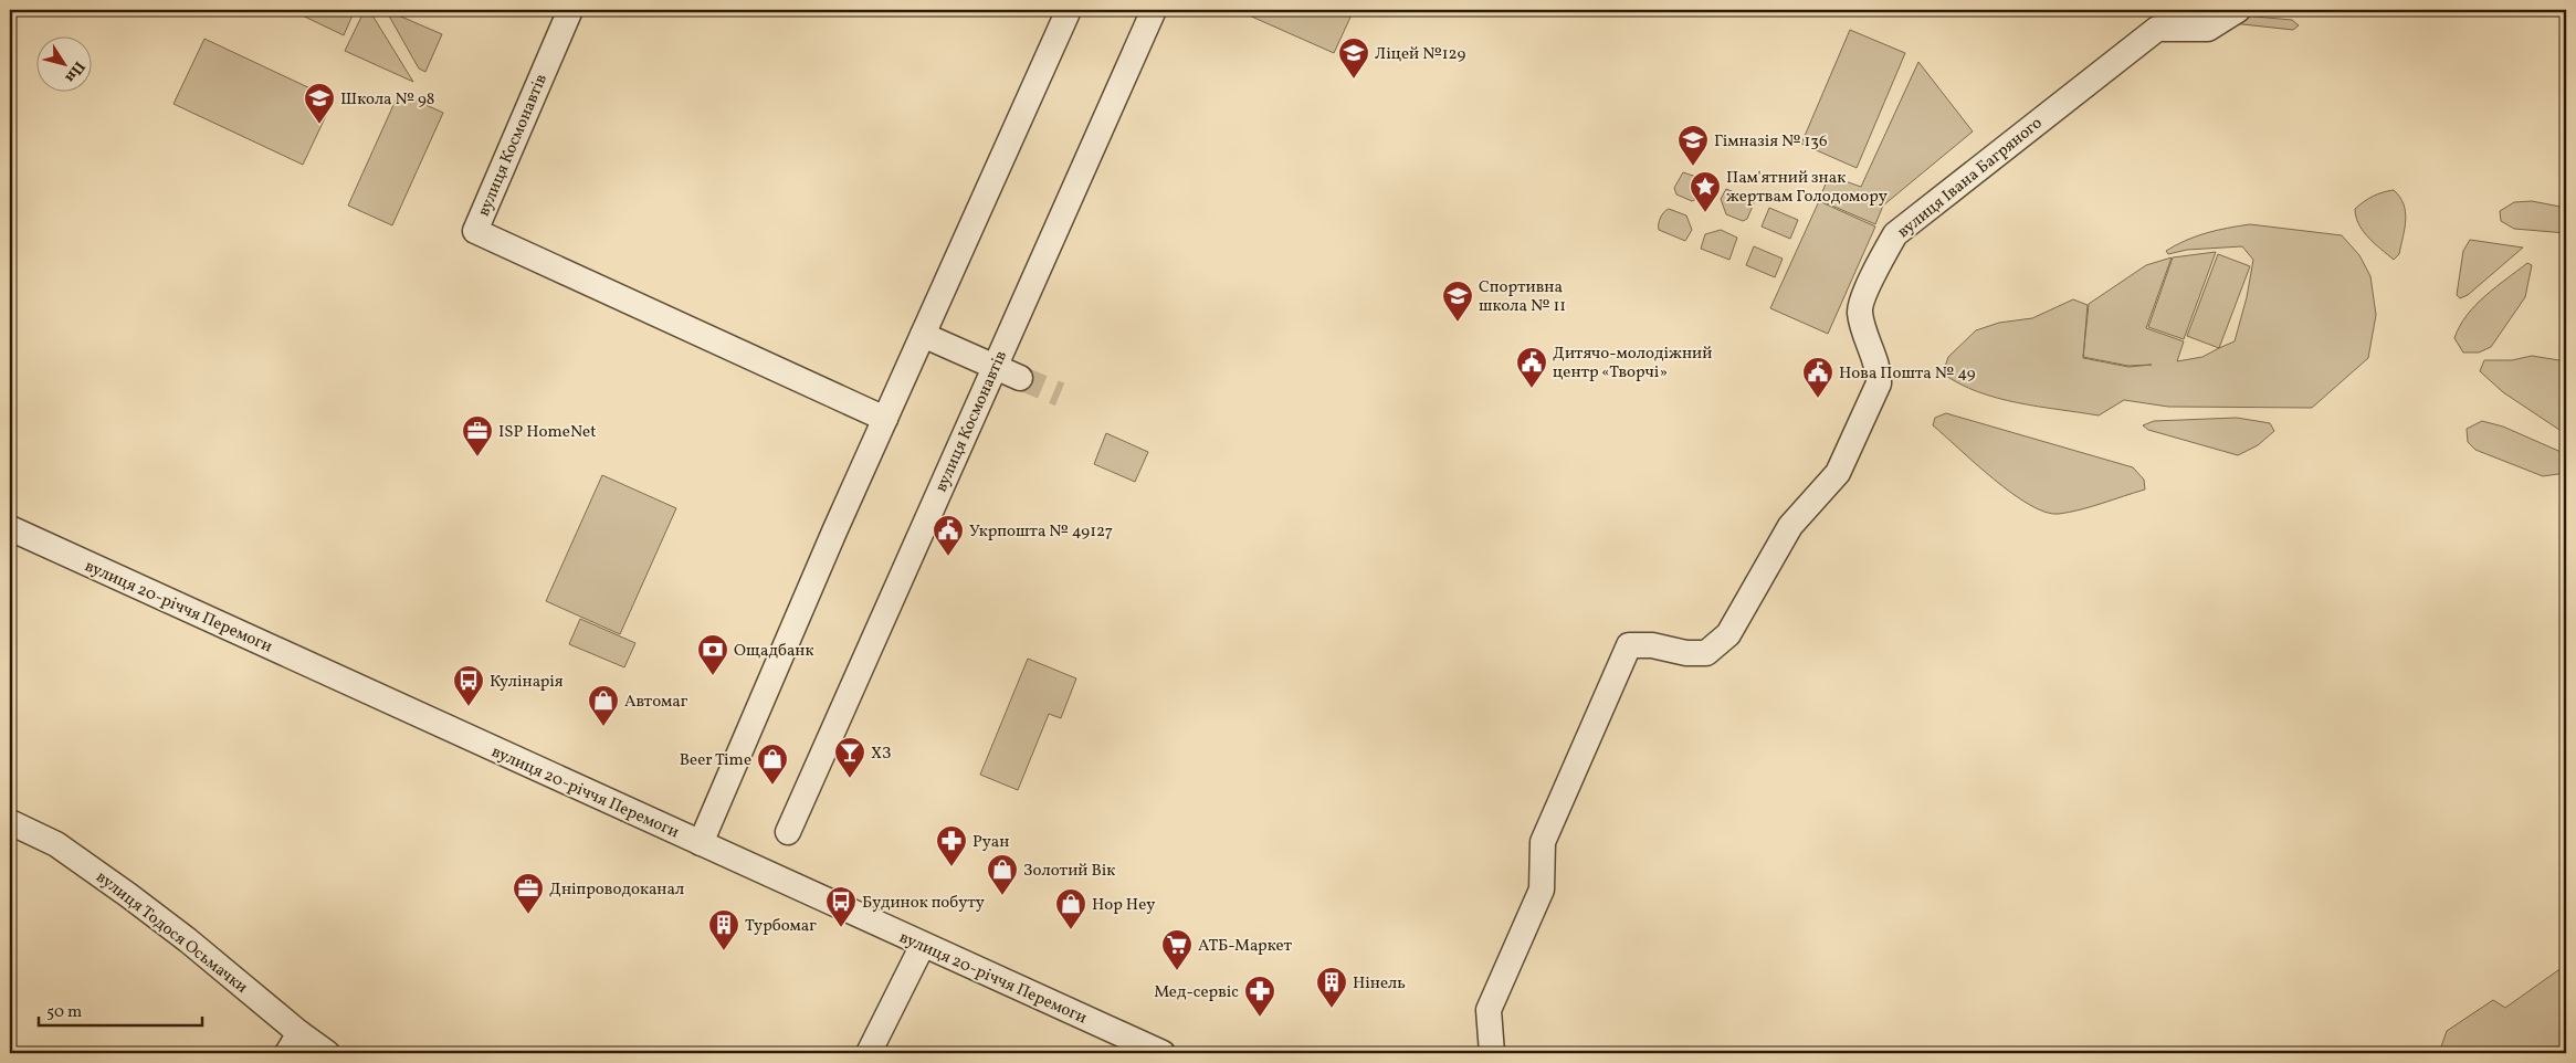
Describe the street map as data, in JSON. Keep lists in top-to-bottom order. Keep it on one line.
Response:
{"streets":{"street":["вулиця Космонавтів","вулиця Івана Багряного","вулиця 20-річчя Перемоги","вулиця Тодося Осьмачки"]},"places":{"school or university":["Ліцей №129","Школа № 98","Гімназія № 136","Спортивна школа № 11"],"place":["Пам'ятний знак жертвам Голодомору"],"public building":["Дитячо-молодіжний центр «Творчі»","Нова Пошта № 49","Укрпошта № 49127"],"office":["ISP HomeNet","Дніпроводоканал"],"bank":["Ощадбанк"],"bus stop":["Кулінарія","Будинок побуту"],"shop":["Автомаг","Beer Time","Золотий Вік","Hop Hey"],"bar":["ХЗ"],"pharmacy":["Руан","Мед-сервіс"],"building":["Турбомаг","Нінель"],"supermarket":["АТБ-Маркет"]},"scale_bar":"50 m","north":"bottom right"}
